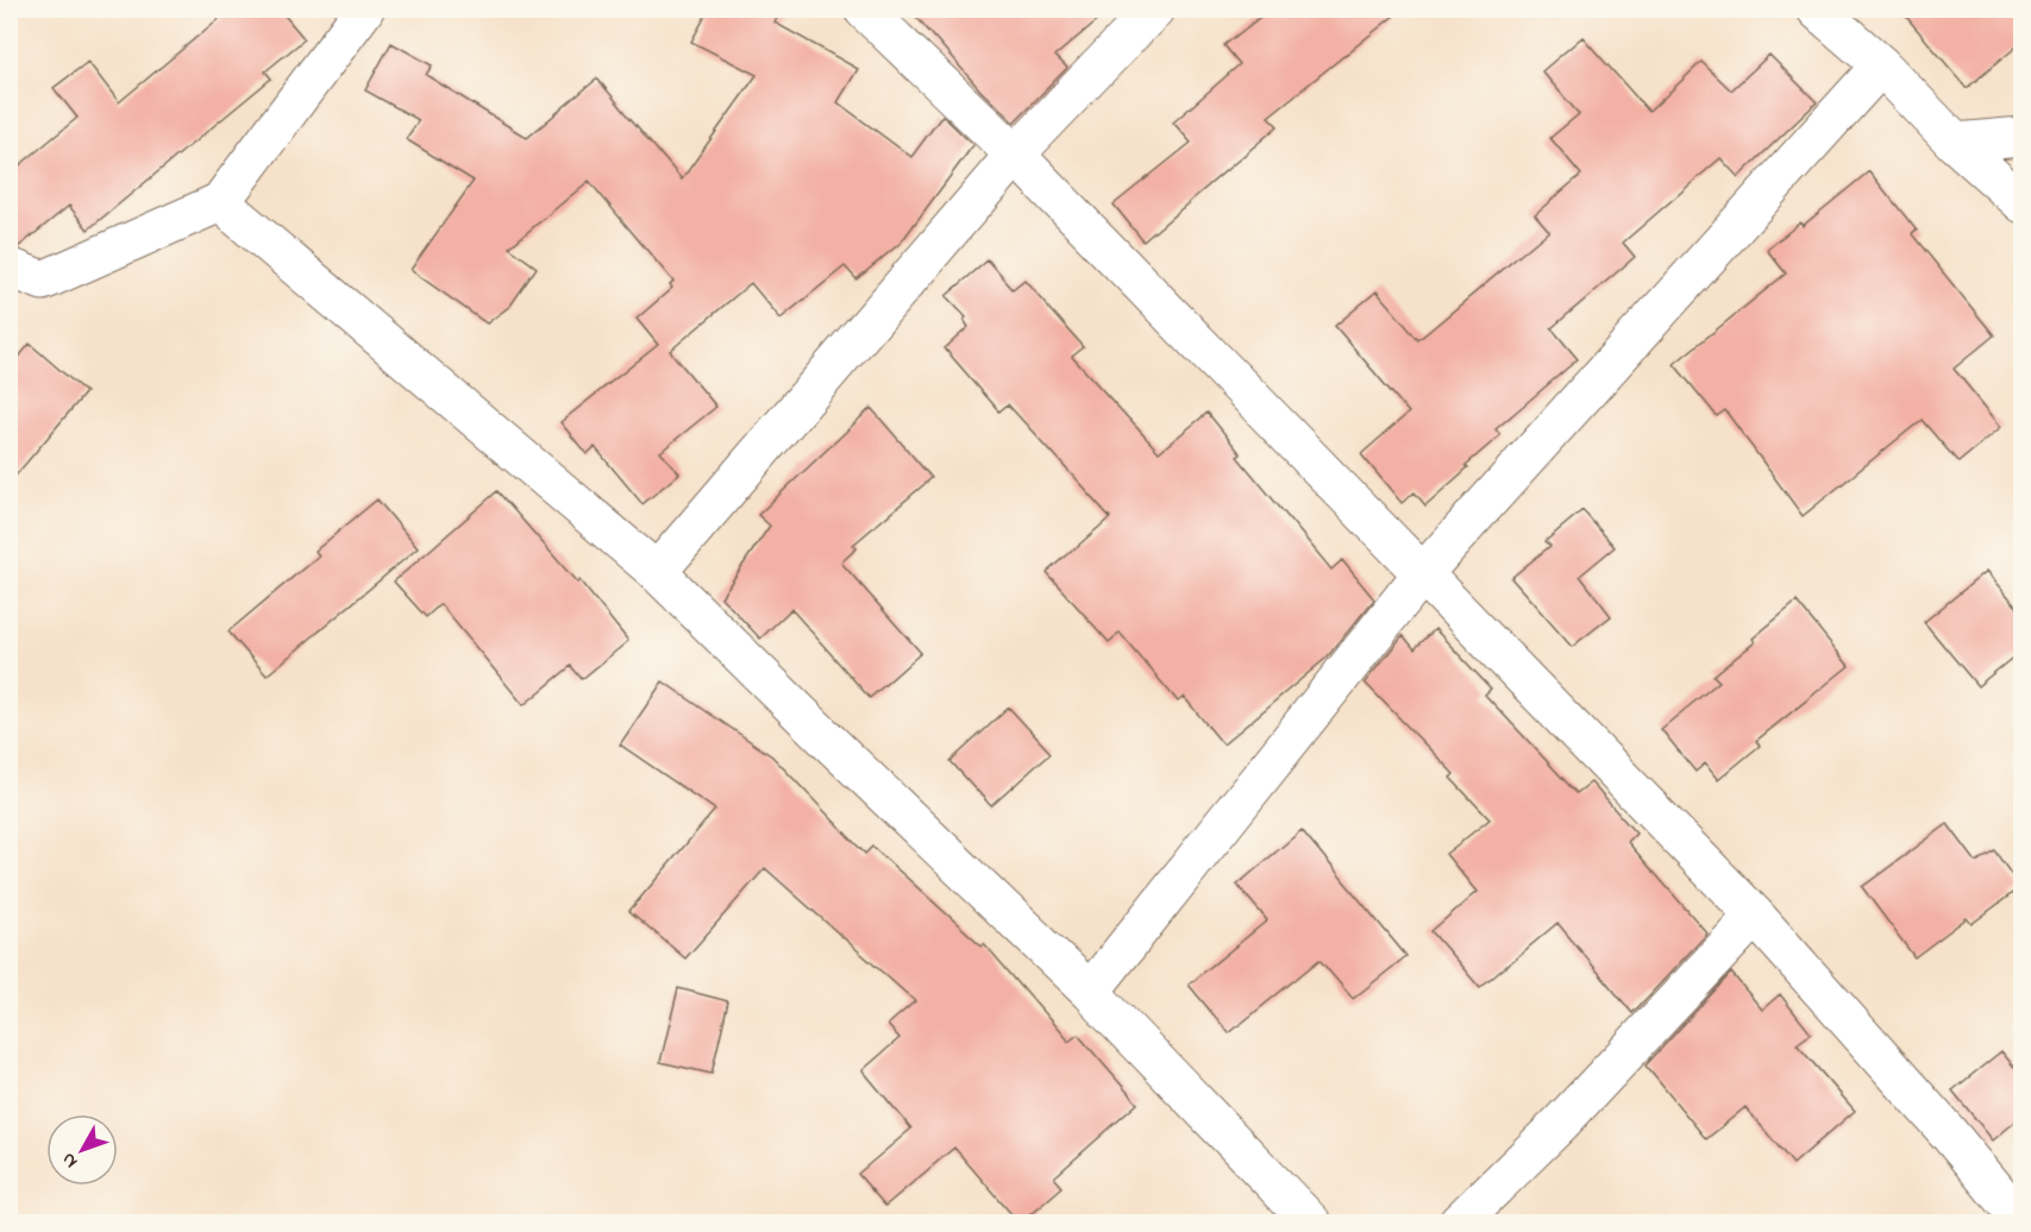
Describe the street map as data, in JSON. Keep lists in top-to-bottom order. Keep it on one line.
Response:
{"north":"bottom left"}
